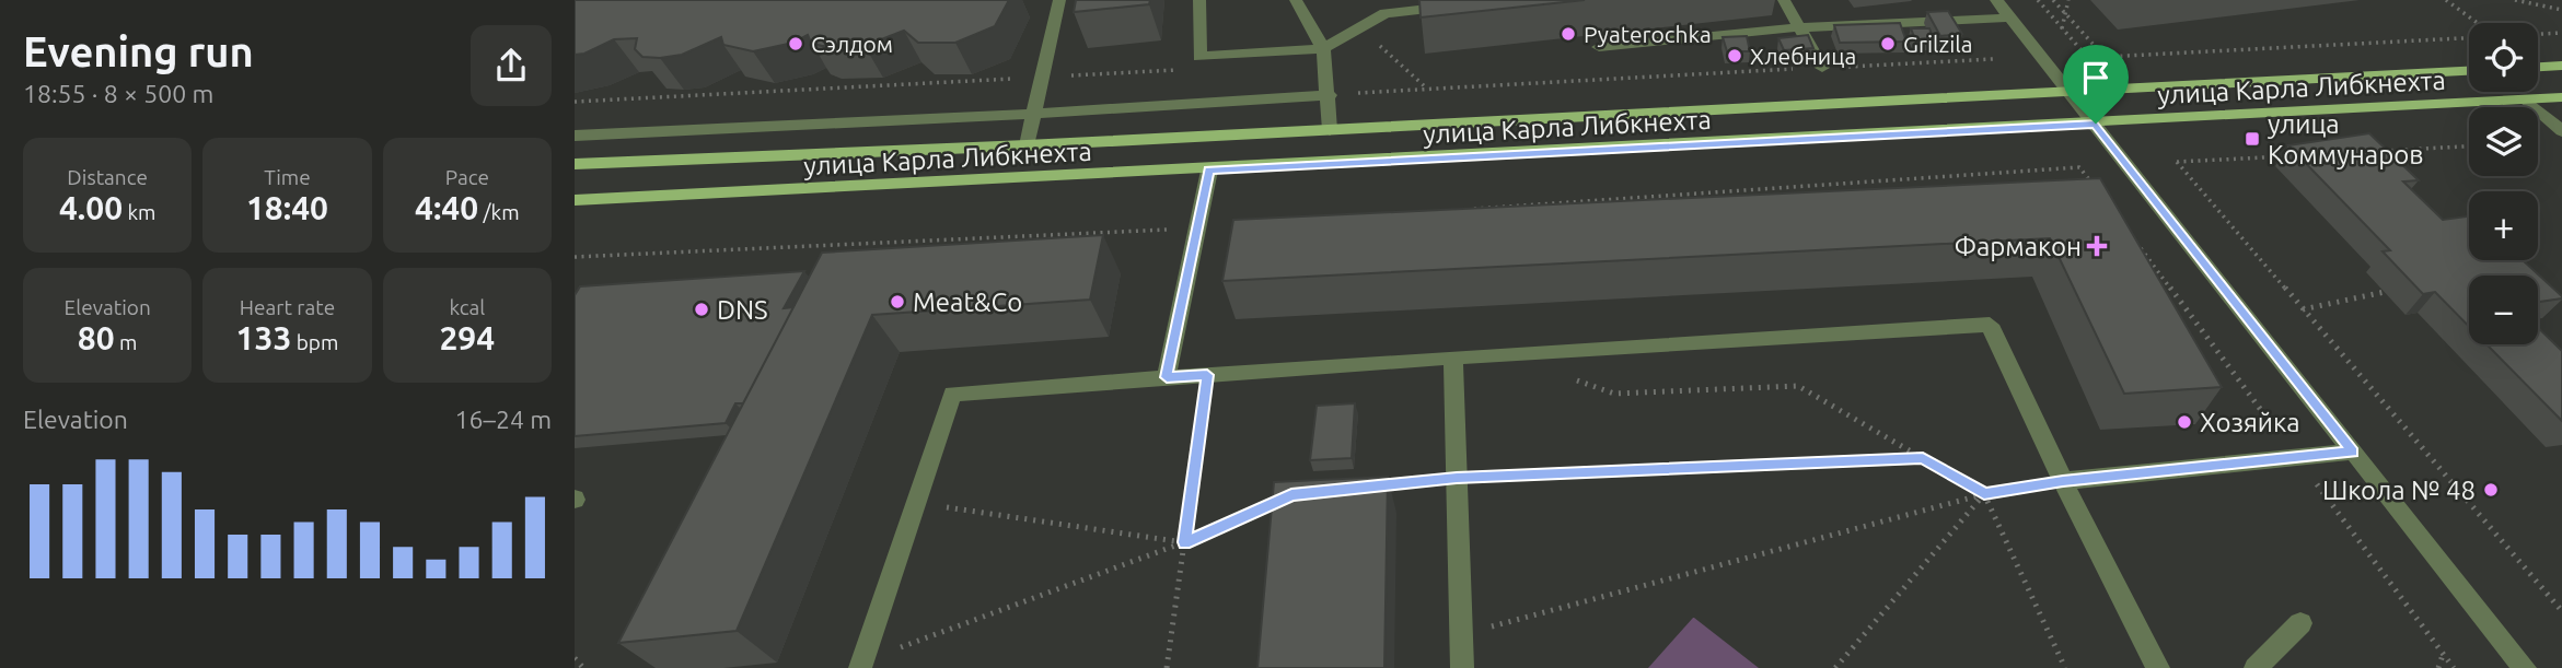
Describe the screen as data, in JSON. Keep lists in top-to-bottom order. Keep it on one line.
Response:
{"streets":{"main road":["улица Карла Либкнехта"]},"places":{"other":["Pyaterochka","Сэлдом","Grilzila","Хлебница","Meat&Co","DNS","Хозяйка","Школа № 48"],"transit":["улица Коммунаров"],"health":["Фармакон"]},"page":{"heading":["Evening run","18:55 · 8 × 500 m"],"map_buttons":["+","−"],"stats":[["Distance","4.00 km"],["Time","18:40"],["Pace","4:40 /km"],["Elevation","80 m"],["Heart rate","133 bpm"],["kcal","294"]],"chart":["Elevation","16–24 m"]}}
